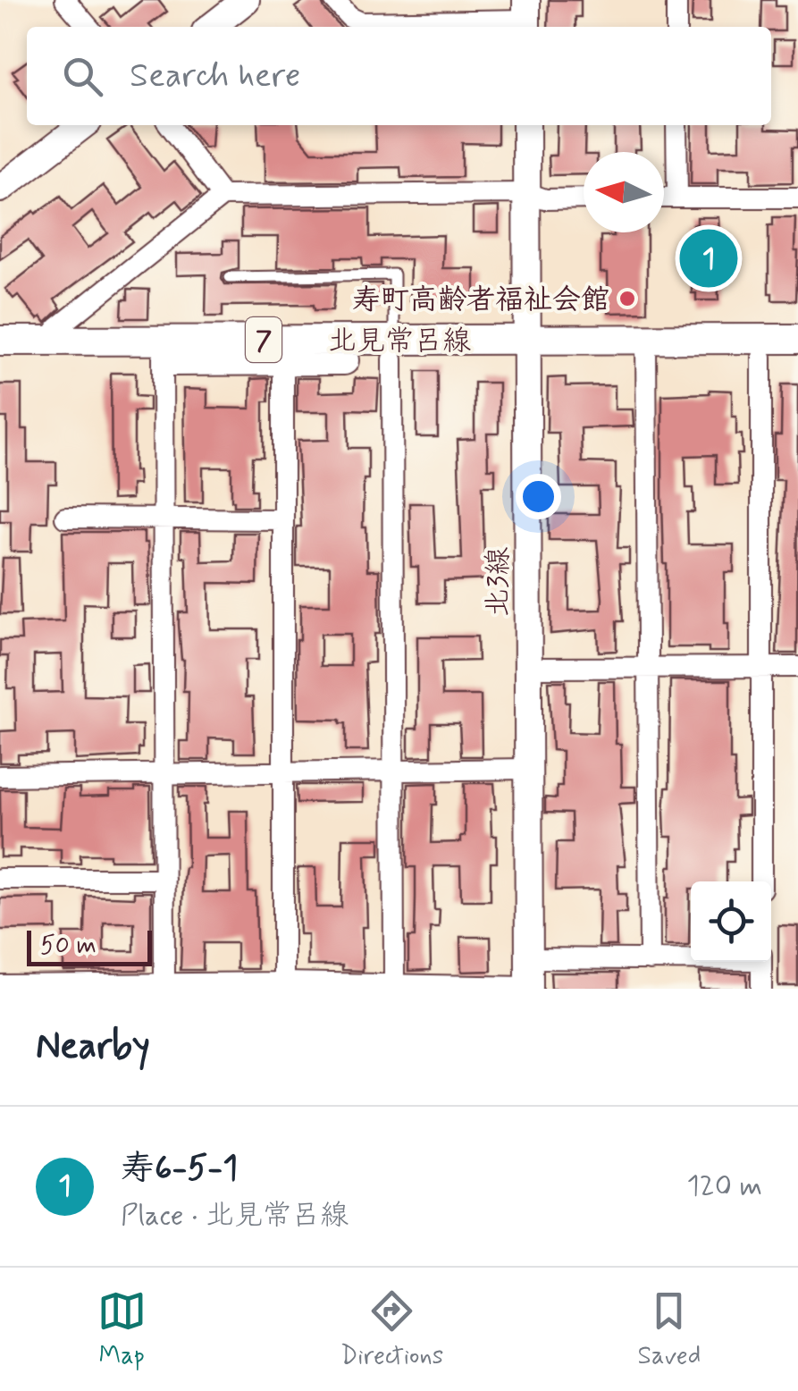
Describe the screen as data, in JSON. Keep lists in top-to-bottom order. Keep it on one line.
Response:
{"streets":{"main road":["7","北見常呂線"],"street":["北3線"]},"crossings":[["北見常呂線","北3線"]],"places":["寿町高齢者福祉会館"],"scale_bar":"50 m","north":"left","page":{"search":"Search here","pins":"1","scale":"50 m","heading":"Nearby","list":[{"mark":"1","name":"寿6-5-1","note":"Place · 北見常呂線","value":"120 m"}],"nav":["Map","Directions","Saved"]}}
